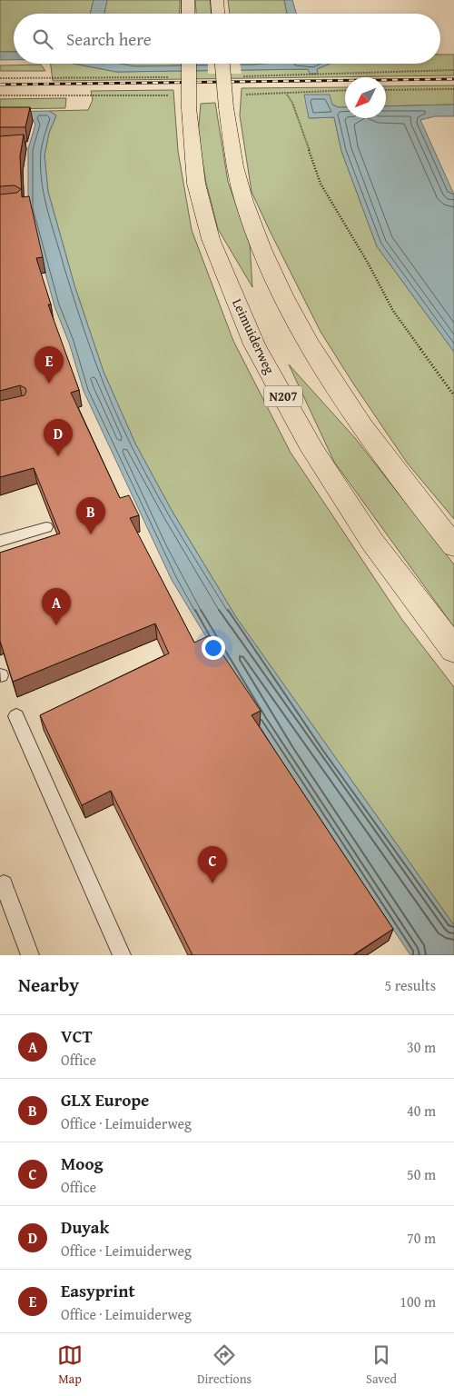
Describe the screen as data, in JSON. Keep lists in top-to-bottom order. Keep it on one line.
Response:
{"streets":{"main road":["Leimuiderweg","N207"]},"north":"bottom left","page":{"search":"Search here","pins":["E","D","B","A","C"],"heading":["Nearby","5 results"],"list":[{"mark":"A","name":"VCT","note":"Office","value":"30 m"},{"mark":"B","name":"GLX Europe","note":"Office · Leimuiderweg","value":"40 m"},{"mark":"C","name":"Moog","note":"Office","value":"50 m"},{"mark":"D","name":"Duyak","note":"Office · Leimuiderweg","value":"70 m"},{"mark":"E","name":"Easyprint","note":"Office · Leimuiderweg","value":"100 m"}],"nav":["Map","Directions","Saved"]}}
